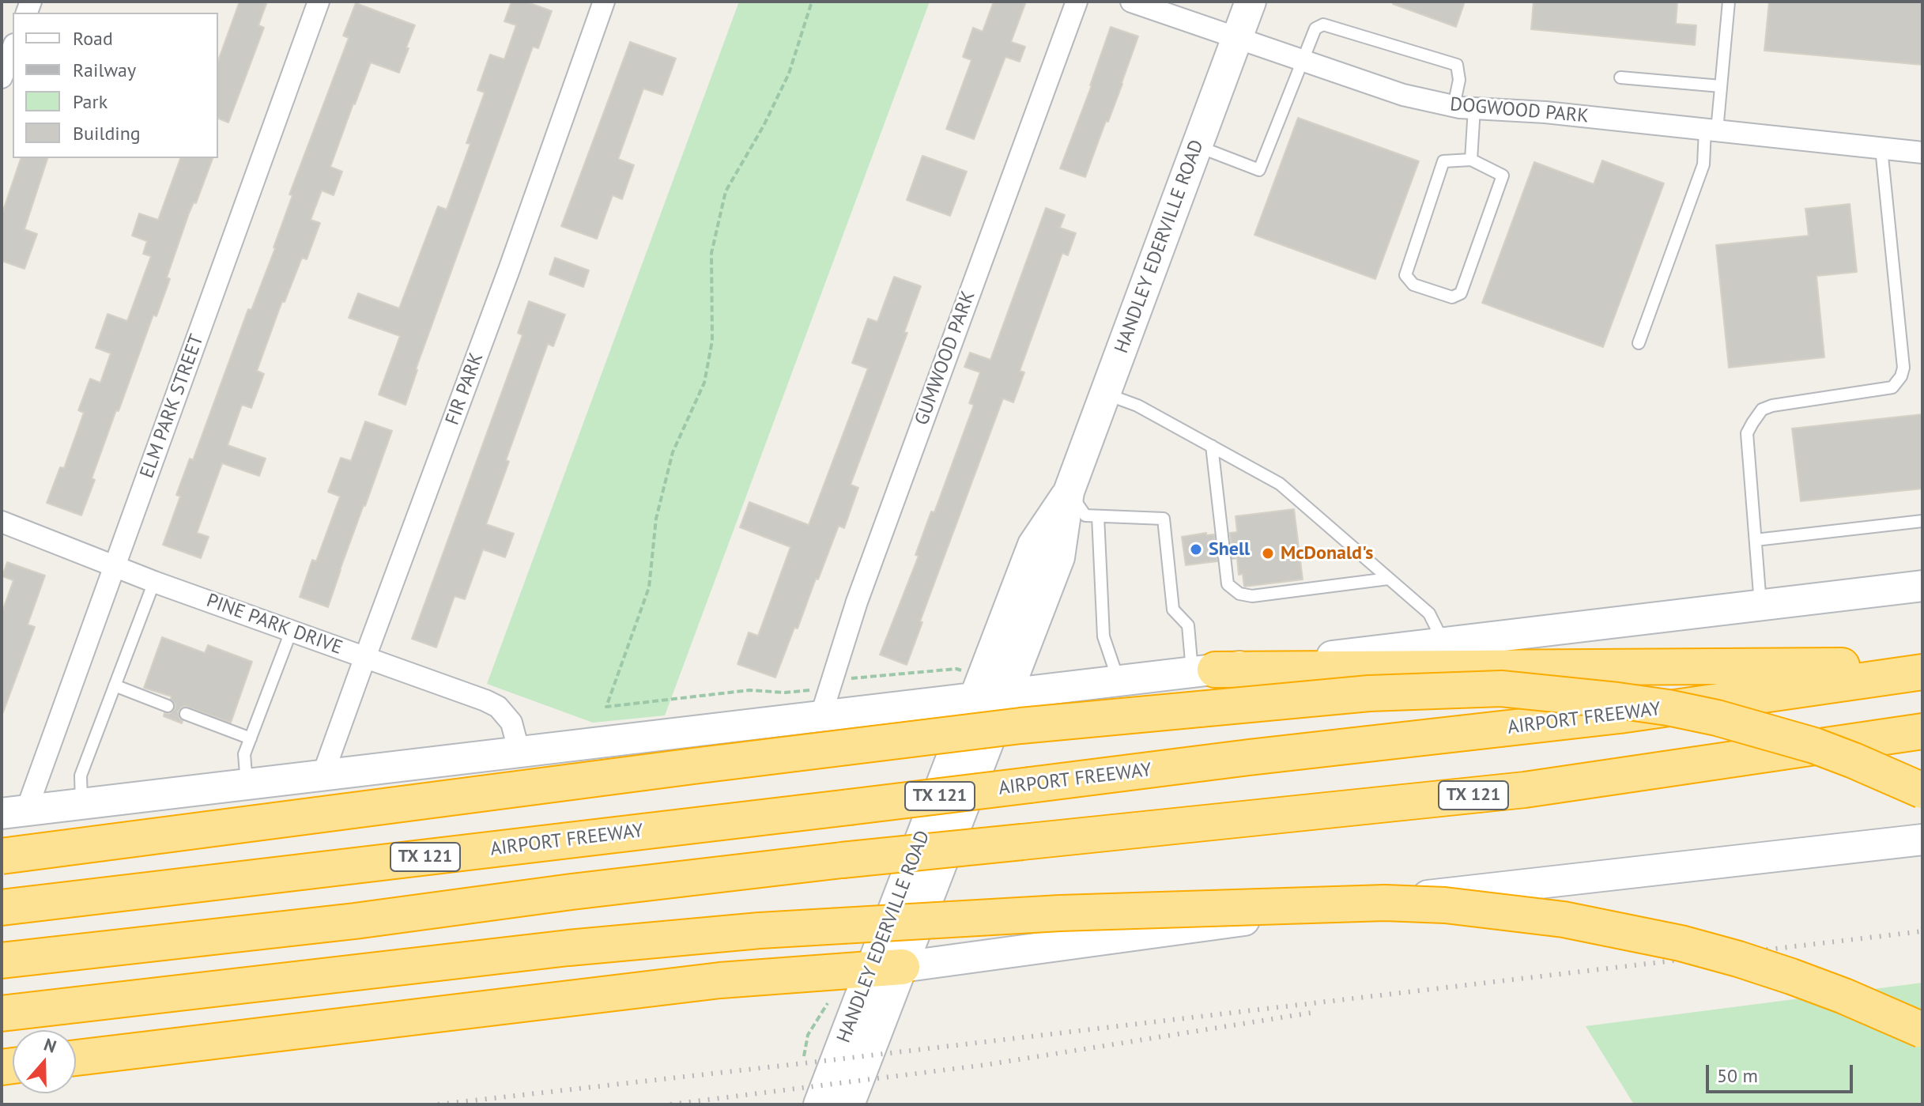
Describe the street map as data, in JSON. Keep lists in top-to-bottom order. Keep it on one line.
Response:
{"streets":{"highway":["AIRPORT FREEWAY","TX 121"],"main road":["HANDLEY EDERVILLE ROAD"],"street":["DOGWOOD PARK","GUMWOOD PARK","FIR PARK","ELM PARK STREET","PINE PARK DRIVE"]},"crossings":[["DOGWOOD PARK","HANDLEY EDERVILLE ROAD"],["FIR PARK","PINE PARK DRIVE"],["ELM PARK STREET","PINE PARK DRIVE"]],"places":["Shell","McDonald's"],"legend":["Road","Railway","Park","Building"],"scale_bar":"50 m","north":"top"}
